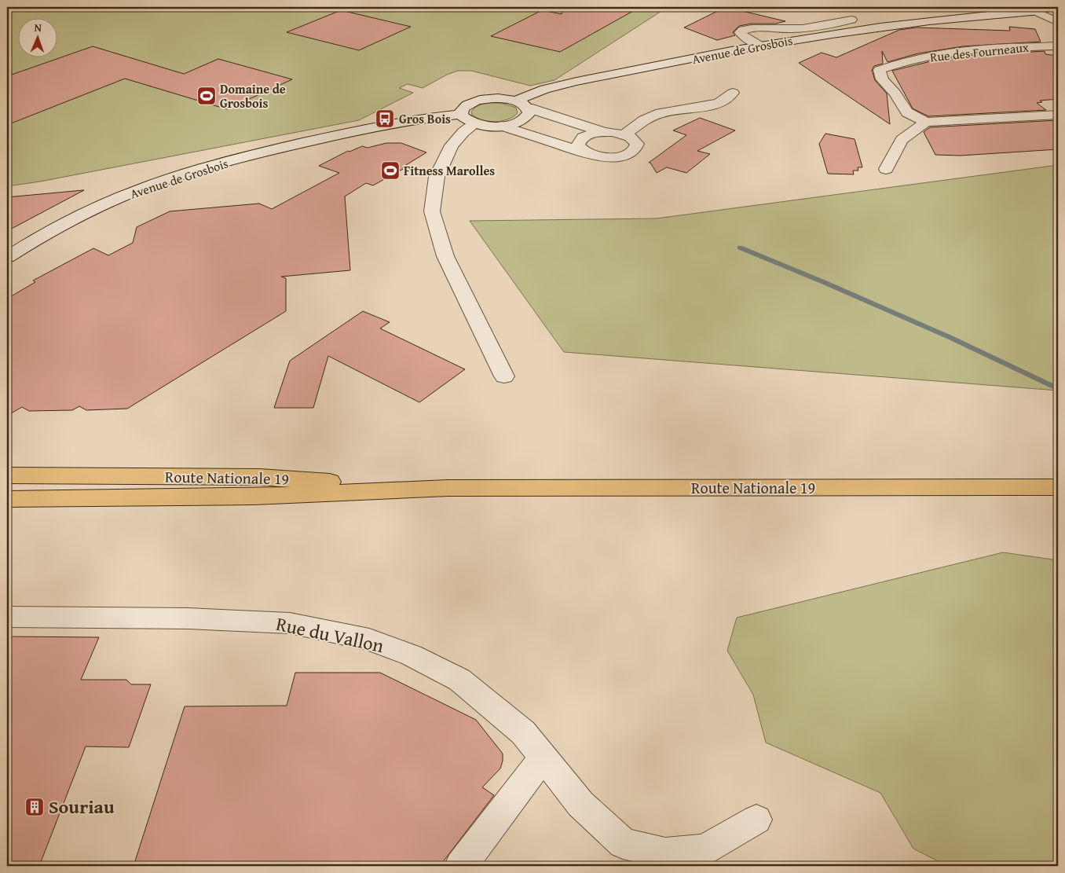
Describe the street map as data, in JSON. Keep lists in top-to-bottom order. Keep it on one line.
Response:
{"streets":{"main road":["Route Nationale 19"],"street":["Avenue de Grosbois","Rue des Fourneaux","Rue du Vallon"]},"places":{"sports":["Domaine de Grosbois","Fitness Marolles"],"bus stop":["Gros Bois"],"building":["Souriau"]},"north":"top"}
